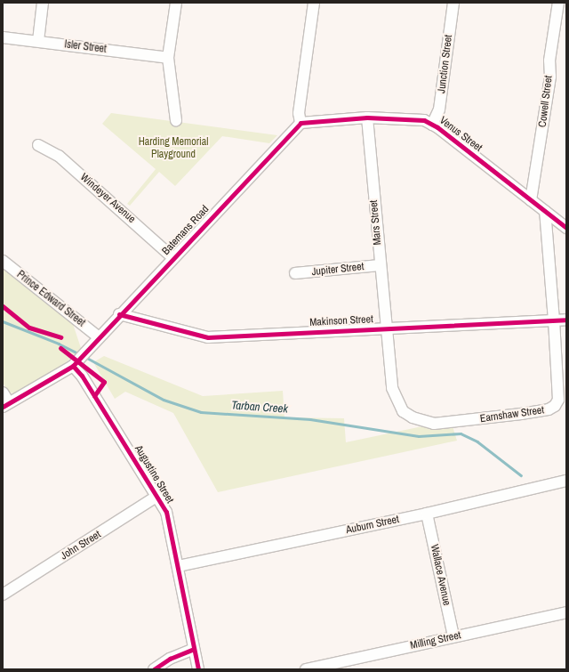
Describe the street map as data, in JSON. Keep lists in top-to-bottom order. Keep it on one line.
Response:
{"streets":{"street":["Isler Street","Junction Street","Cowell Street","Venus Street","Windeyer Avenue","Mars Street","Batemans Road","Jupiter Street","Prince Edward Street","Makinson Street","Earnshaw Street","Augustine Street","Auburn Street","John Street","Wallace Avenue","Milling Street"]},"crossings":[["Junction Street","Venus Street"],["Cowell Street","Venus Street"],["Venus Street","Mars Street"],["Venus Street","Batemans Road"],["Venus Street","Earnshaw Street"],["Windeyer Avenue","Batemans Road"],["Mars Street","Jupiter Street"],["Mars Street","Makinson Street"],["Mars Street","Earnshaw Street"],["Batemans Road","Prince Edward Street"],["Batemans Road","Makinson Street"],["Batemans Road","Augustine Street"],["Makinson Street","Earnshaw Street"],["Augustine Street","Auburn Street"],["Augustine Street","John Street"],["Auburn Street","Wallace Avenue"],["Wallace Avenue","Milling Street"]],"water":["Tarban Creek"],"parks":["Harding Memorial Playground"]}
